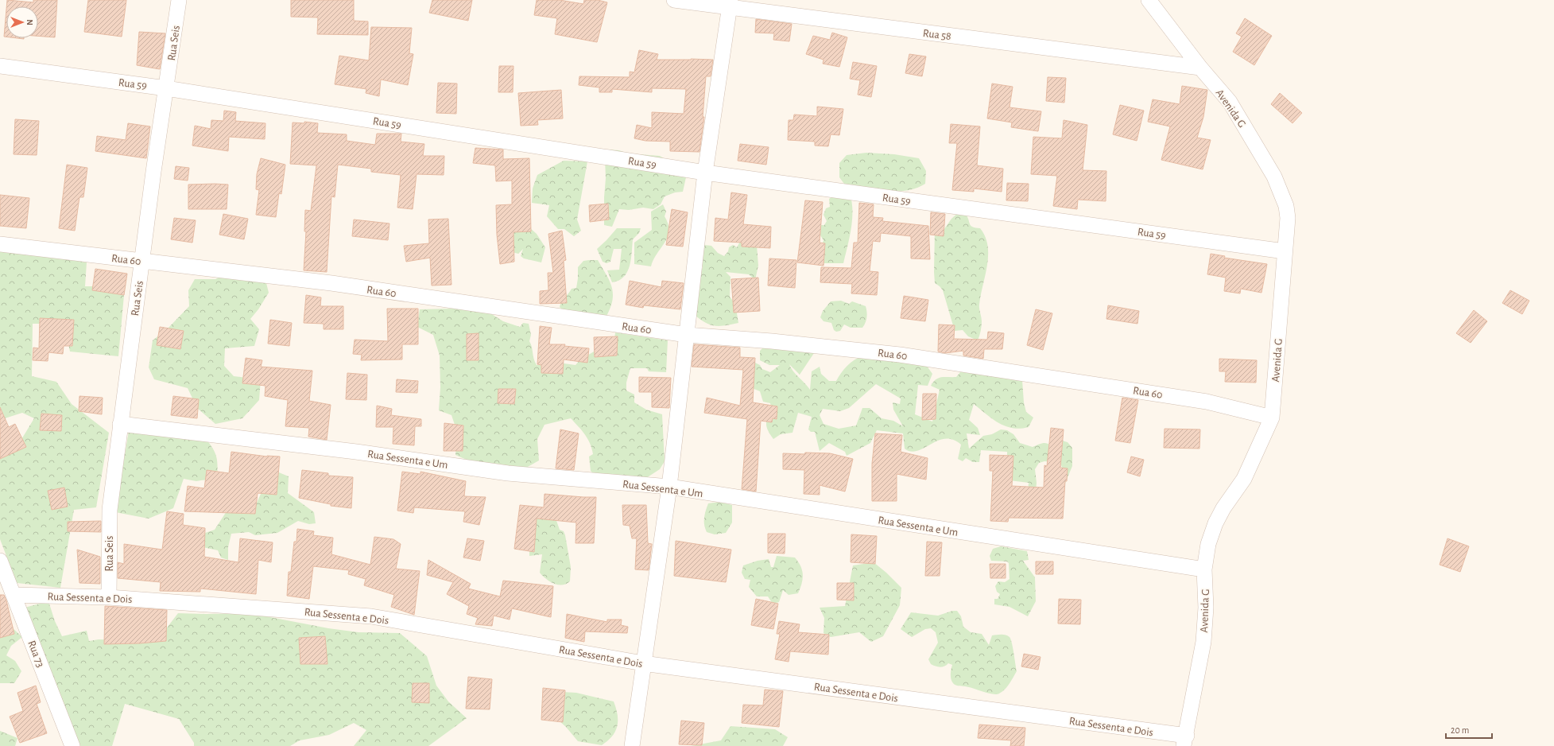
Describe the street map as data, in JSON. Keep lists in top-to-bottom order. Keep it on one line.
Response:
{"streets":{"street":["Rua 58","Rua Seis","Rua 59","Avenida G","Rua 60","Rua Sessenta e Um","Rua Sessenta e Dois","Rua 73"]},"crossings":[["Rua 58","Avenida G"],["Rua Seis","Rua 59"],["Rua Seis","Rua 60"],["Rua Seis","Rua Sessenta e Um"],["Rua Seis","Rua Sessenta e Dois"],["Rua 59","Avenida G"],["Avenida G","Rua 60"],["Avenida G","Rua Sessenta e Um"],["Avenida G","Rua Sessenta e Dois"],["Rua Sessenta e Dois","Rua 73"]],"scale_bar":"20 m","north":"right"}
